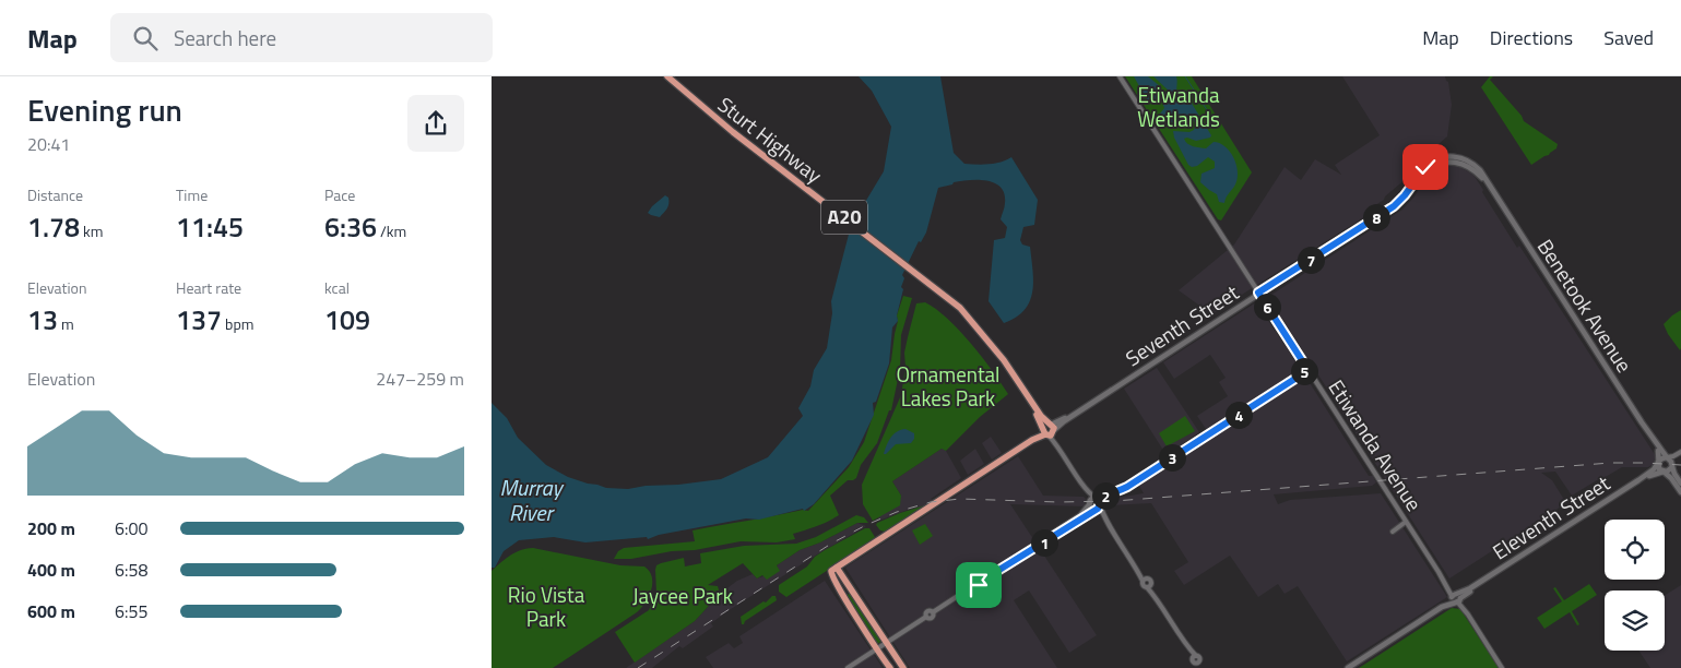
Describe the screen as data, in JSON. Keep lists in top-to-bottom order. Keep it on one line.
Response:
{"streets":{"highway":["Sturt Highway","A20","Seventh Street"],"main road":["Benetook Avenue","Eleventh Street"],"street":["Etiwanda Avenue"]},"crossings":[["Sturt Highway","Seventh Street"],["Benetook Avenue","Seventh Street"],["Benetook Avenue","Eleventh Street"],["Seventh Street","Etiwanda Avenue"],["Etiwanda Avenue","Eleventh Street"]],"water":["Murray River"],"parks":["Etiwanda Wetlands","Ornamental Lakes Park","Rio Vista Park","Jaycee Park"],"page":{"header":"Map","search":"Search here","nav":["Map","Directions","Saved"],"heading":["Evening run","20:41"],"stats":[["Distance","1.78 km"],["Time","11:45"],["Pace","6:36 /km"],["Elevation","13 m"],["Heart rate","137 bpm"],["kcal","109"]],"pins":["8","7","6","5","4","3","2","1"],"chart":["Elevation","247–259 m"],"list":[{"name":"200 m","note":"6:00"},{"name":"400 m","note":"6:58"},{"name":"600 m","note":"6:55"}]}}
